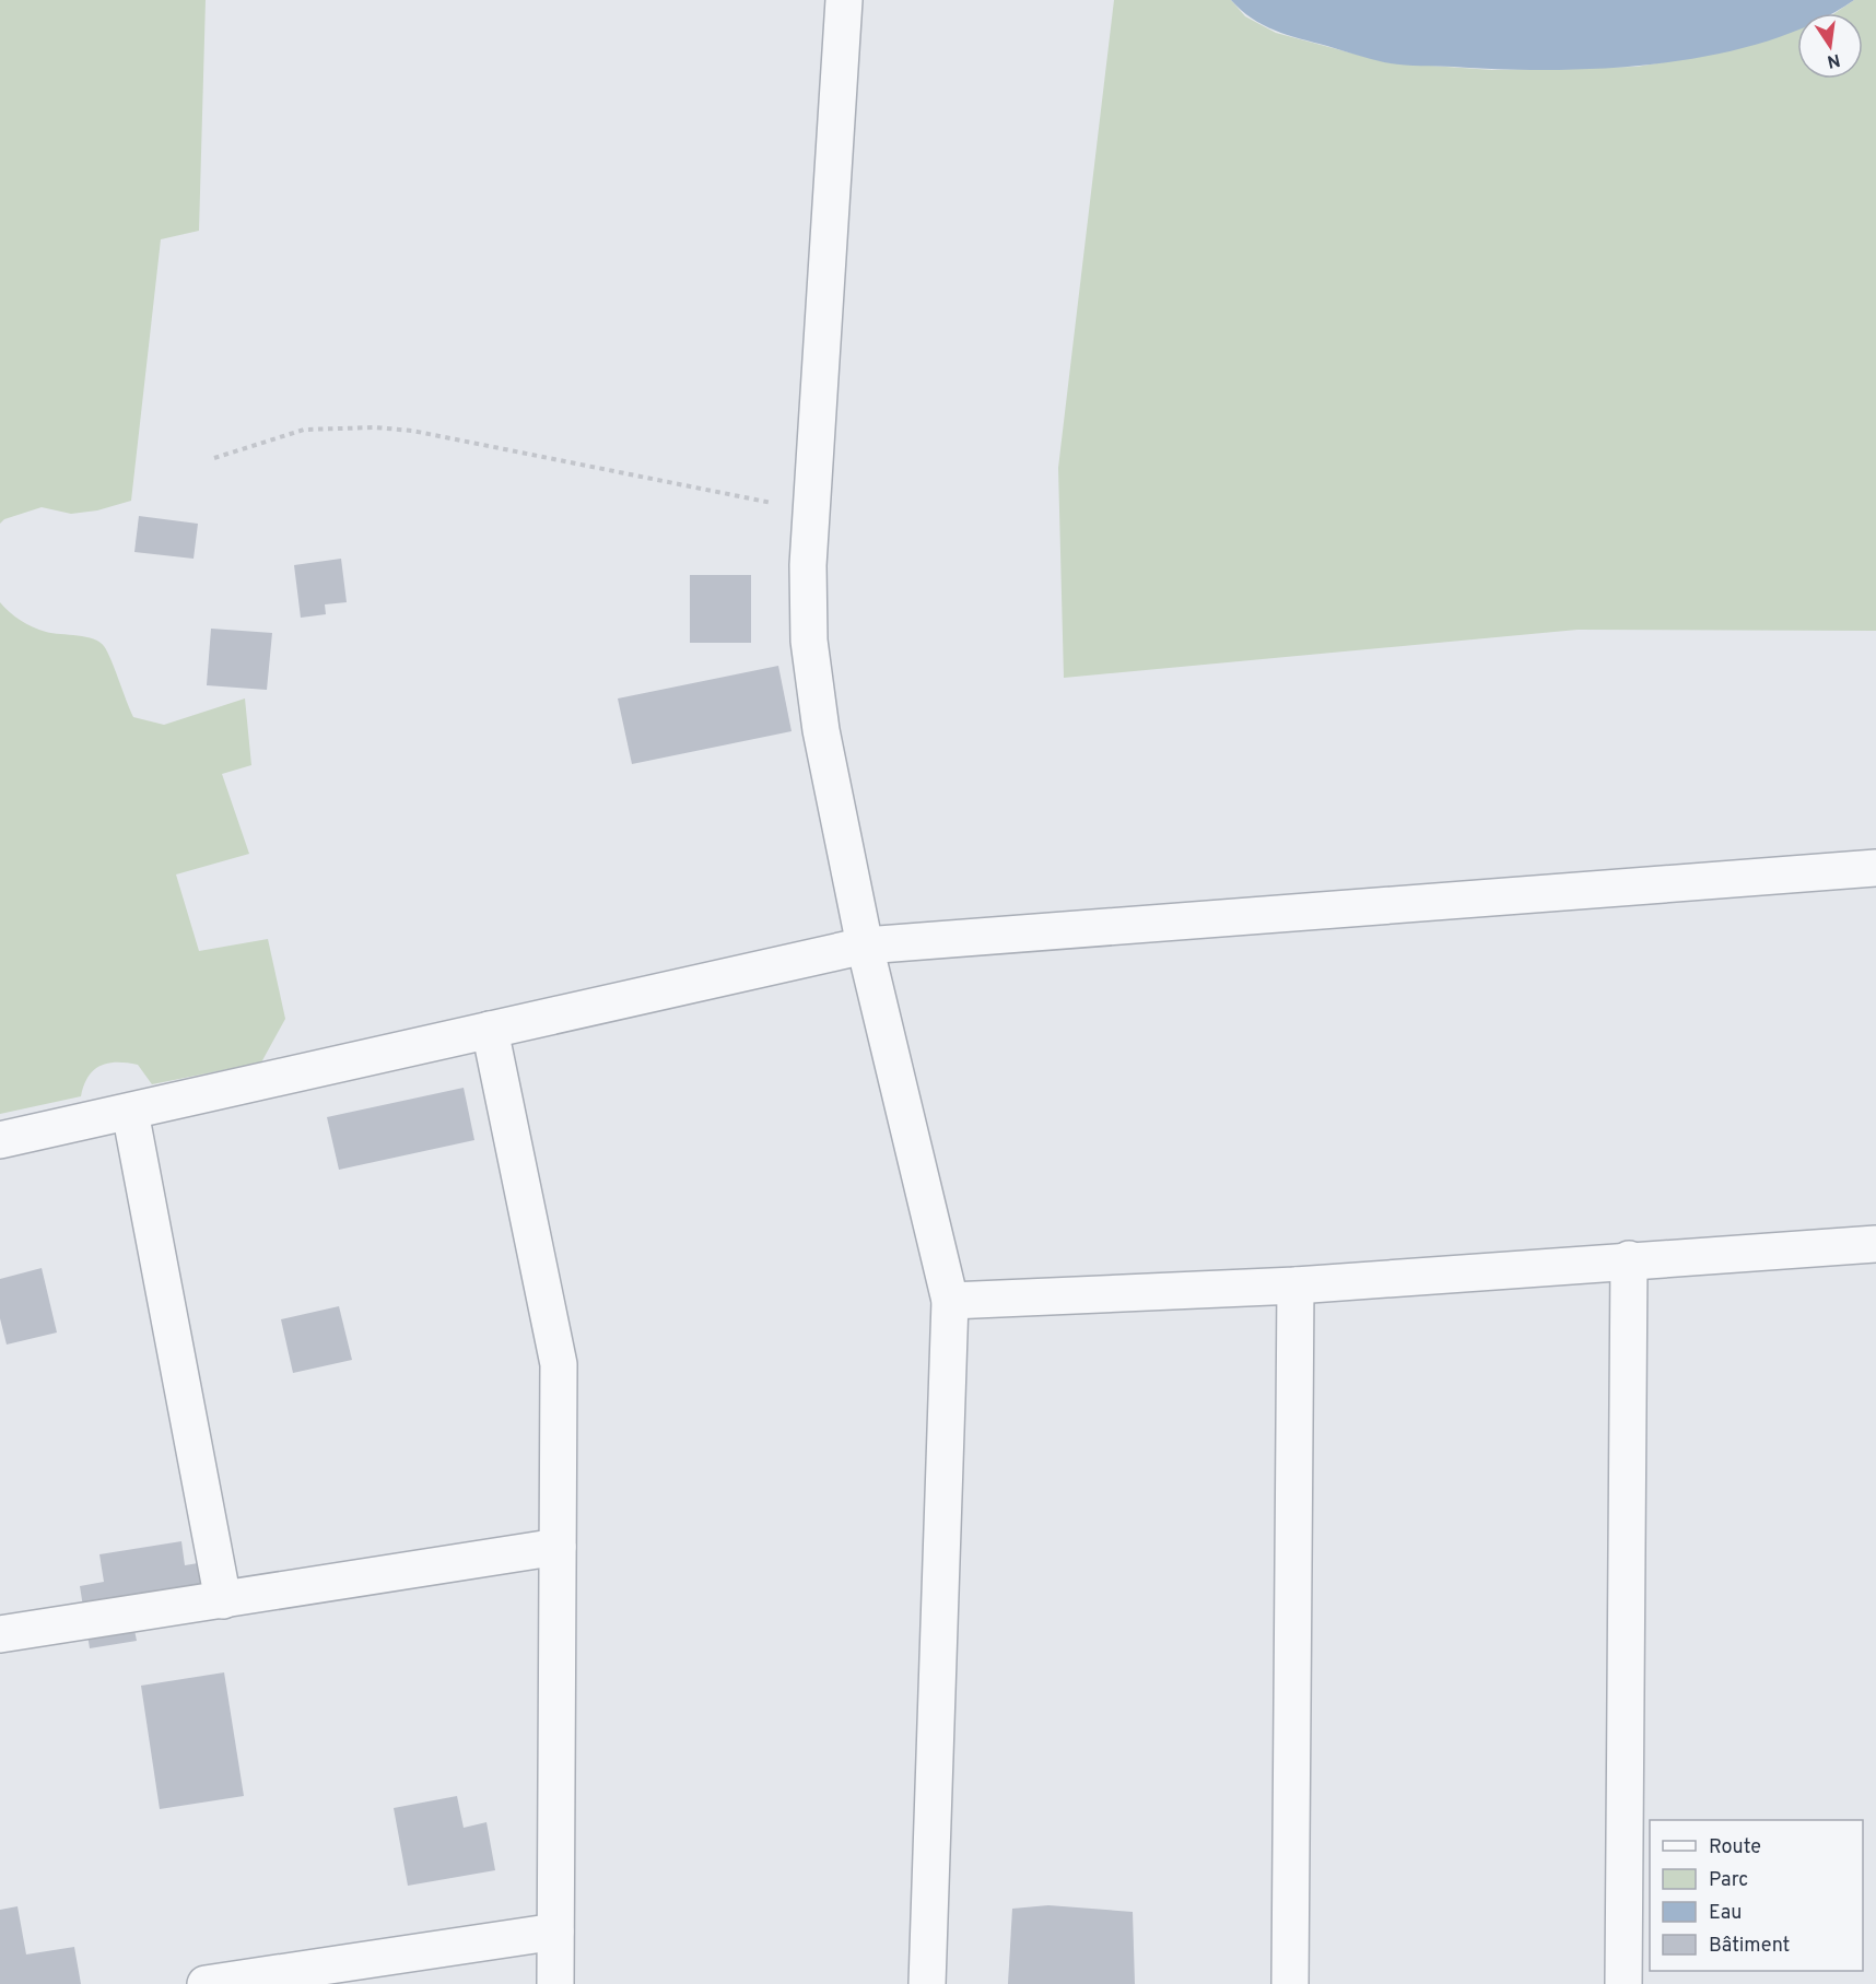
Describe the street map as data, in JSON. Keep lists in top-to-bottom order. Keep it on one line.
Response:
{"legend":["Route","Parc","Eau","Bâtiment"],"north":"bottom"}
